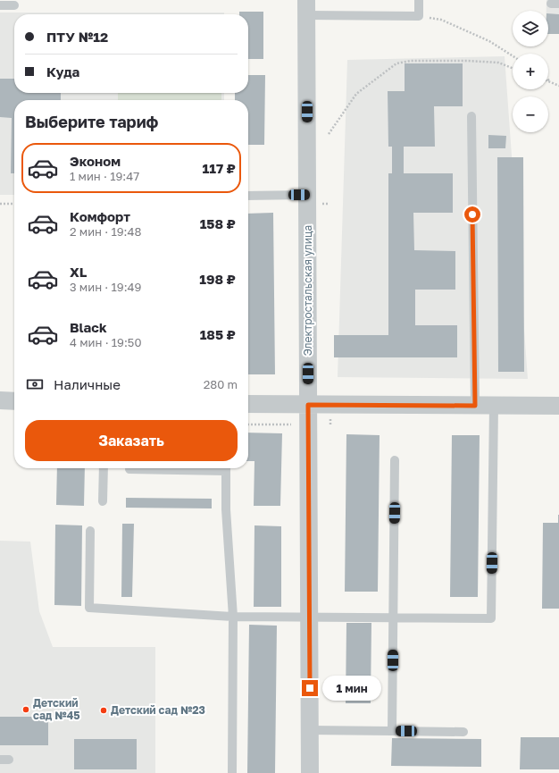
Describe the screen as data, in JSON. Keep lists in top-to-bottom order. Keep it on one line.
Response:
{"streets":{"street":["Электростальская улица"]},"places":["Детский сад №45","Детский сад №23"],"page":{"map_buttons":["+","−"],"banner":["ПТУ №12","Куда"],"heading":"Выберите тариф","list":[{"name":"Эконом","note":"1 мин · 19:47","value":"117 ₽"},{"name":"Комфорт","note":"2 мин · 19:48","value":"158 ₽"},{"name":"XL","note":"3 мин · 19:49","value":"198 ₽"},{"name":"Black","note":"4 мин · 19:50","value":"185 ₽"}],"pay":["Наличные","280 m"],"buttons":"Заказать","bubble":"1 мин"}}
